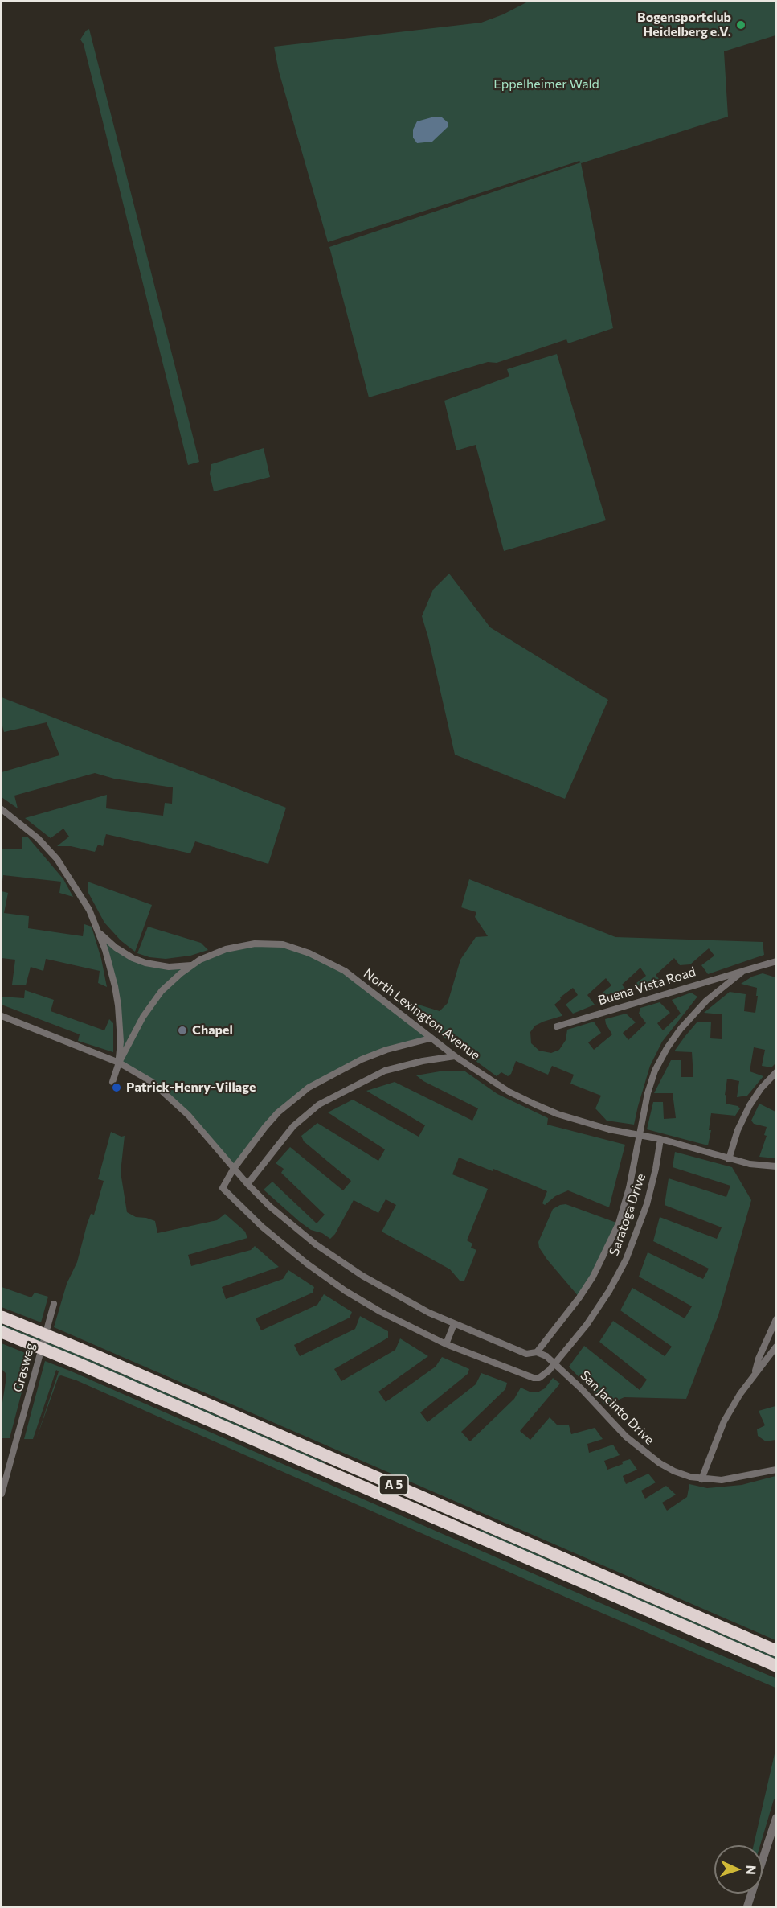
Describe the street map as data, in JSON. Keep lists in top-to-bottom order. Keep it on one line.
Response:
{"streets":{"highway":["A 5"],"street":["Buena Vista Road","North Lexington Avenue","Saratoga Drive","Grasweg","San Jacinto Drive"]},"crossings":[["North Lexington Avenue","Saratoga Drive"],["Saratoga Drive","San Jacinto Drive"]],"parks":["Eppelheimer Wald"],"places":["Bogensportclub Heidelberg e.V.","Chapel","Patrick-Henry-Village"],"north":"right"}
